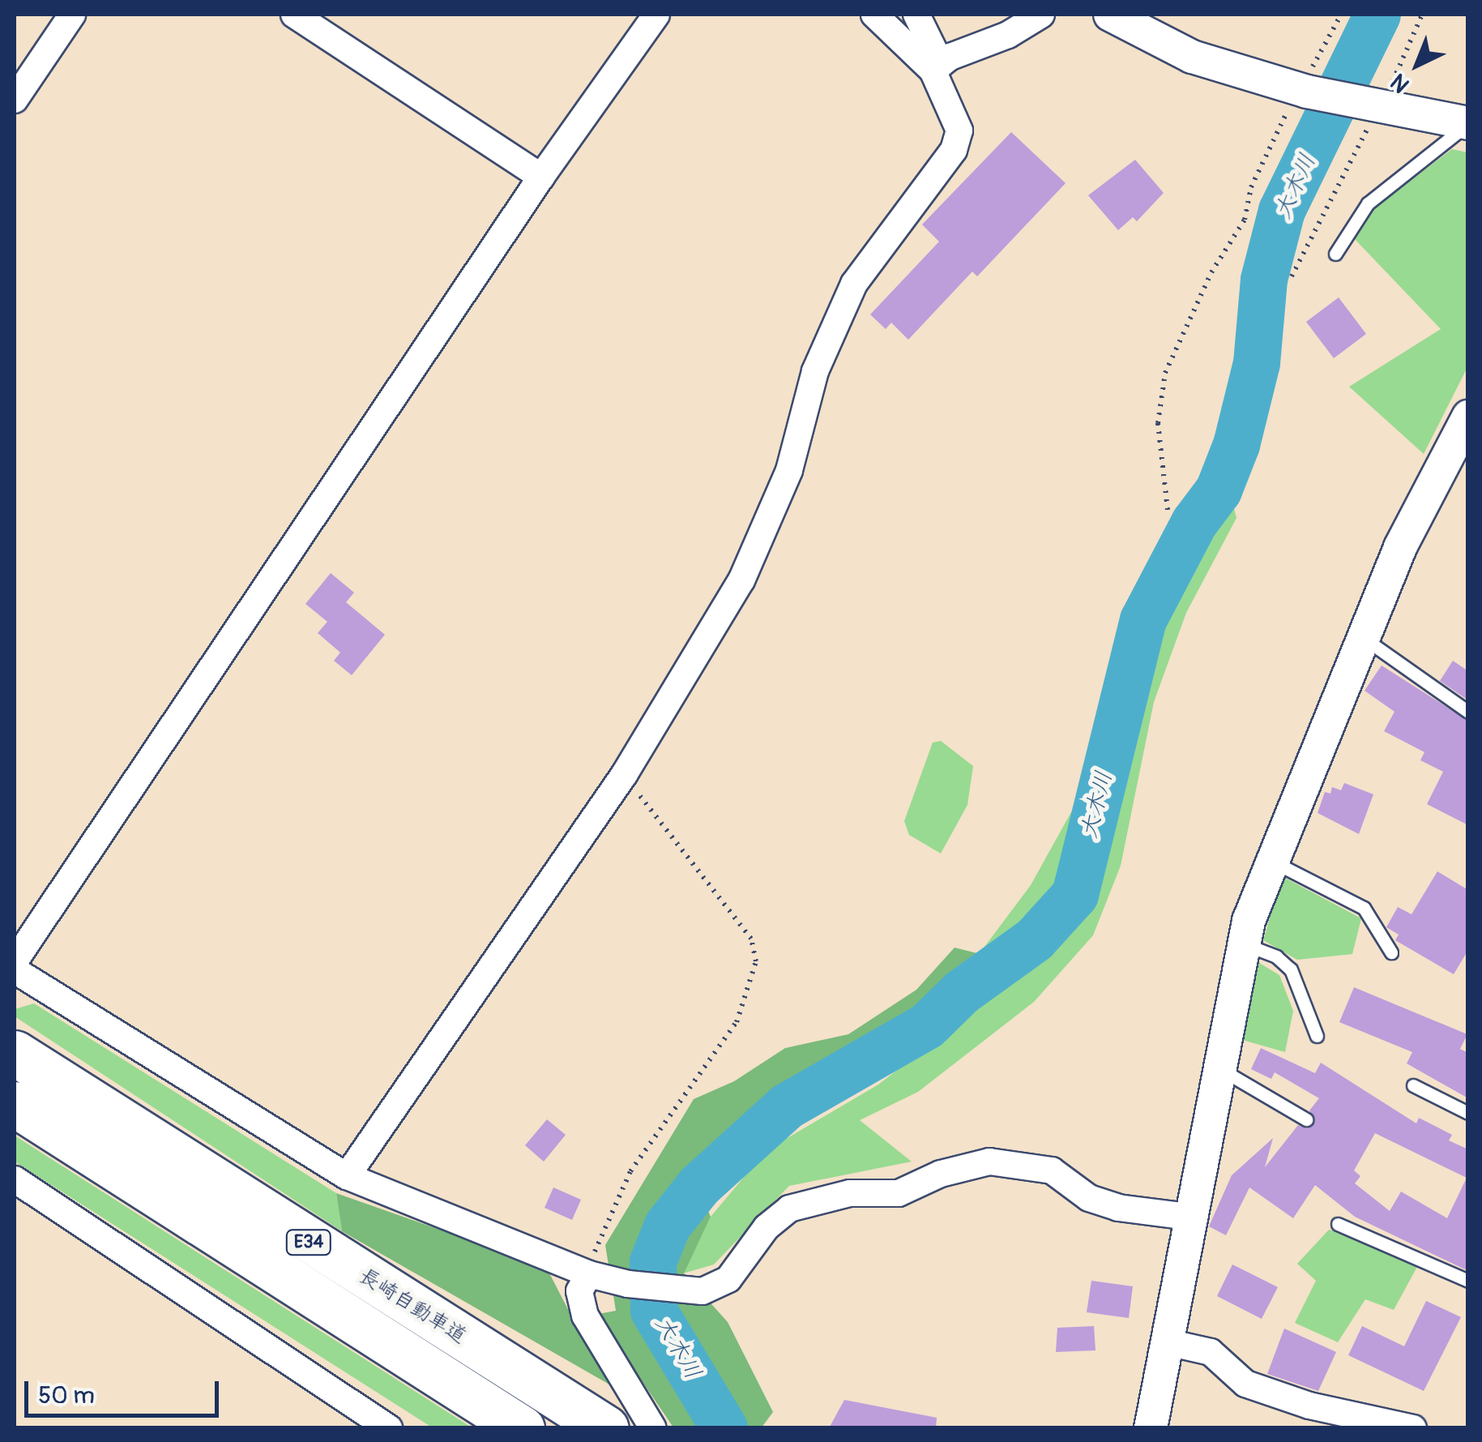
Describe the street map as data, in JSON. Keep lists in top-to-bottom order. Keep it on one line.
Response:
{"streets":{"highway":["E34","長崎自動車道"]},"water":["大木川"],"scale_bar":"50 m","north":"bottom left"}
